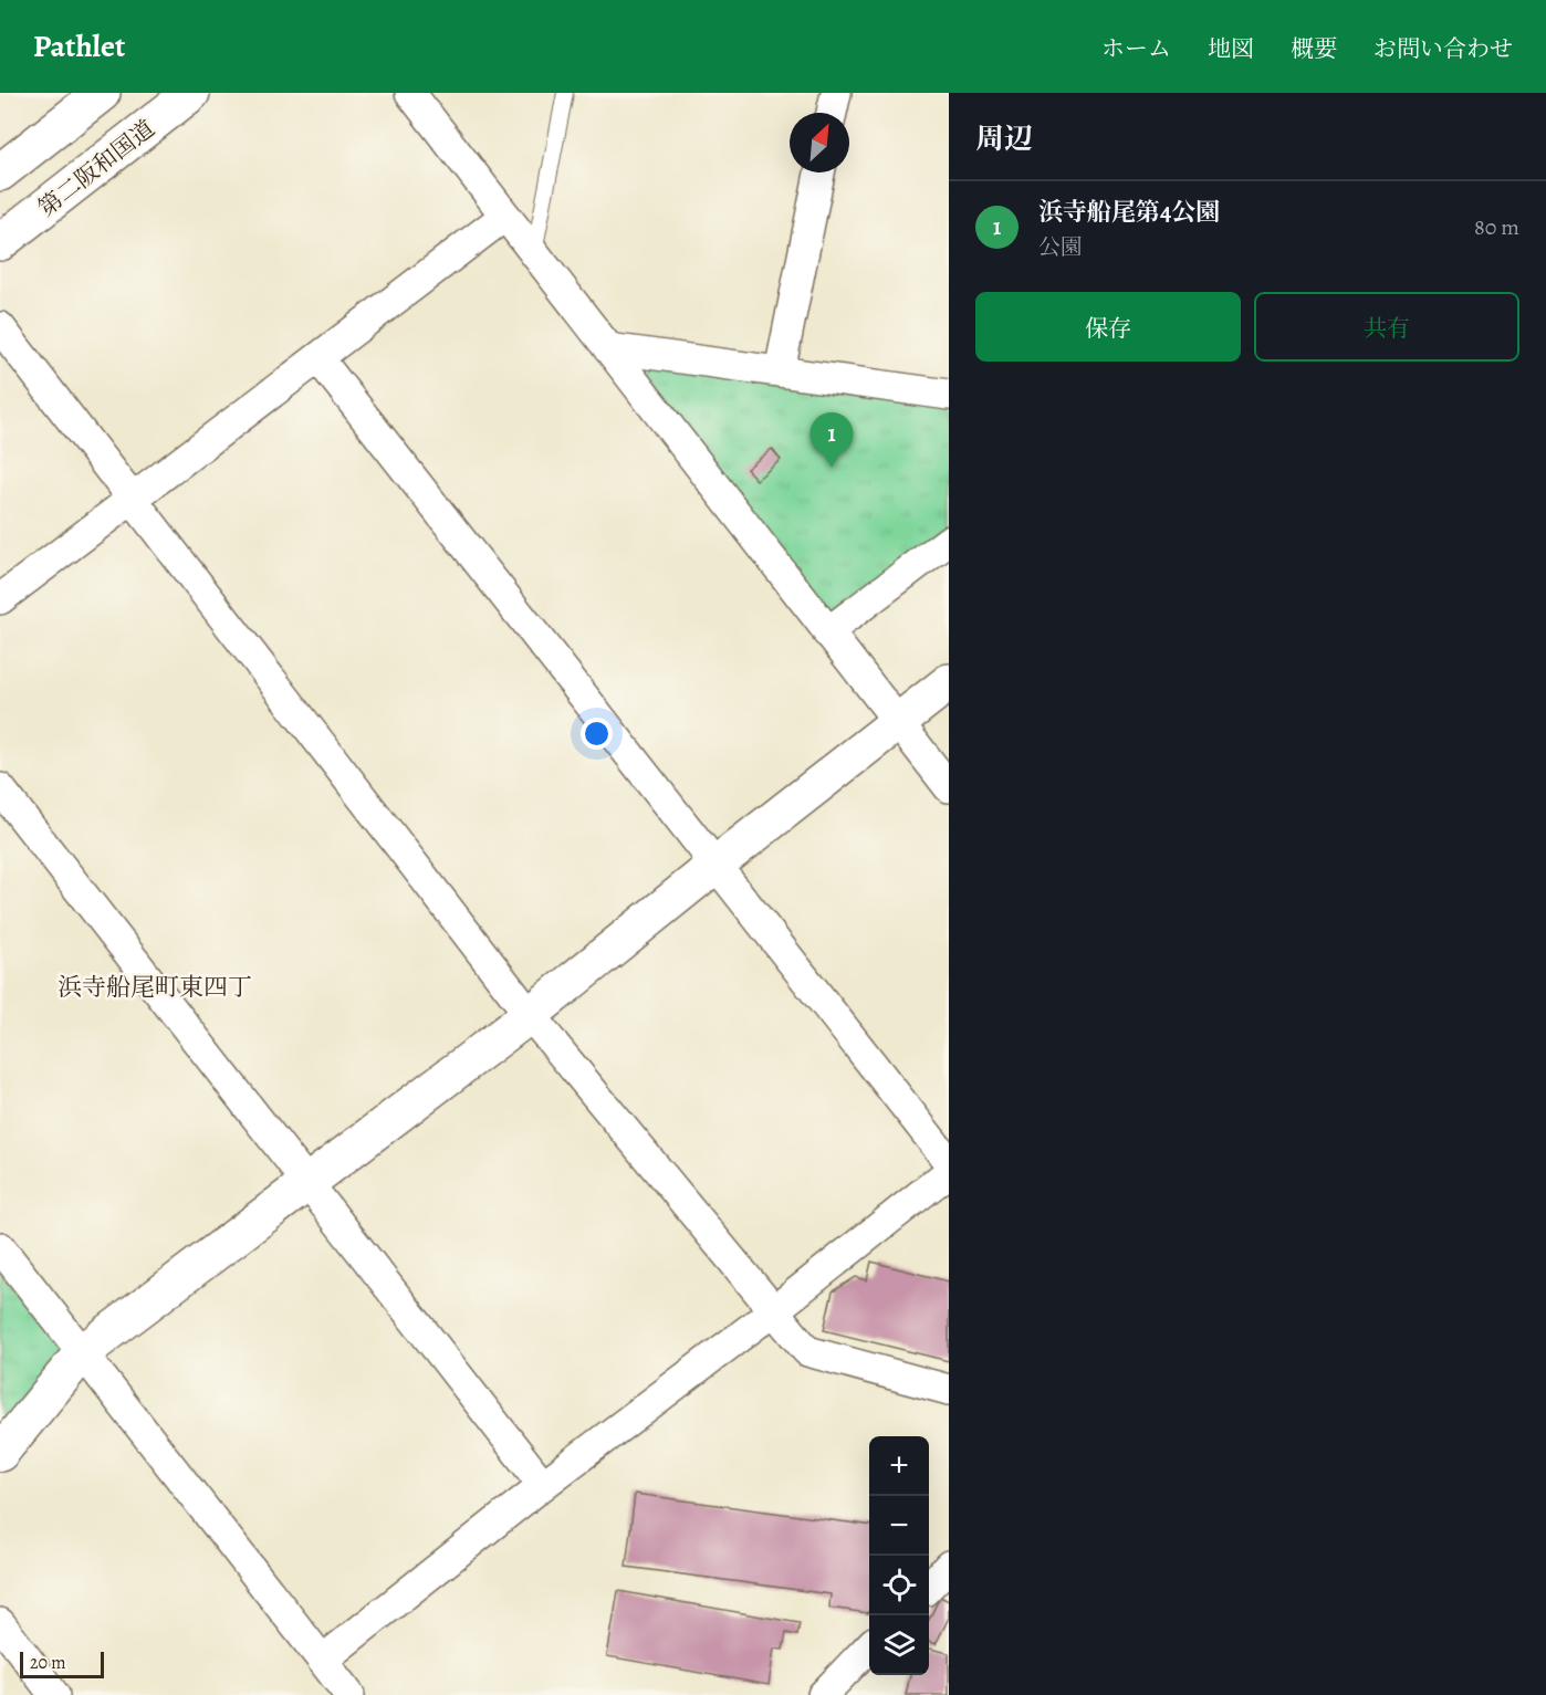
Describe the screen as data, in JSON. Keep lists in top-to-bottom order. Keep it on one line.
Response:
{"streets":{"main road":["第二阪和国道"]},"districts":["浜寺船尾町東四丁"],"scale_bar":"20 m","north":"top right","page":{"header":"Pathlet","nav":["ホーム","地図","概要","お問い合わせ"],"heading":"周辺","list":[{"mark":"1","name":"浜寺船尾第4公園","note":"公園","value":"80 m"}],"buttons":["保存","共有"],"pins":"1","map_buttons":["+","−"],"scale":"20 m"}}
